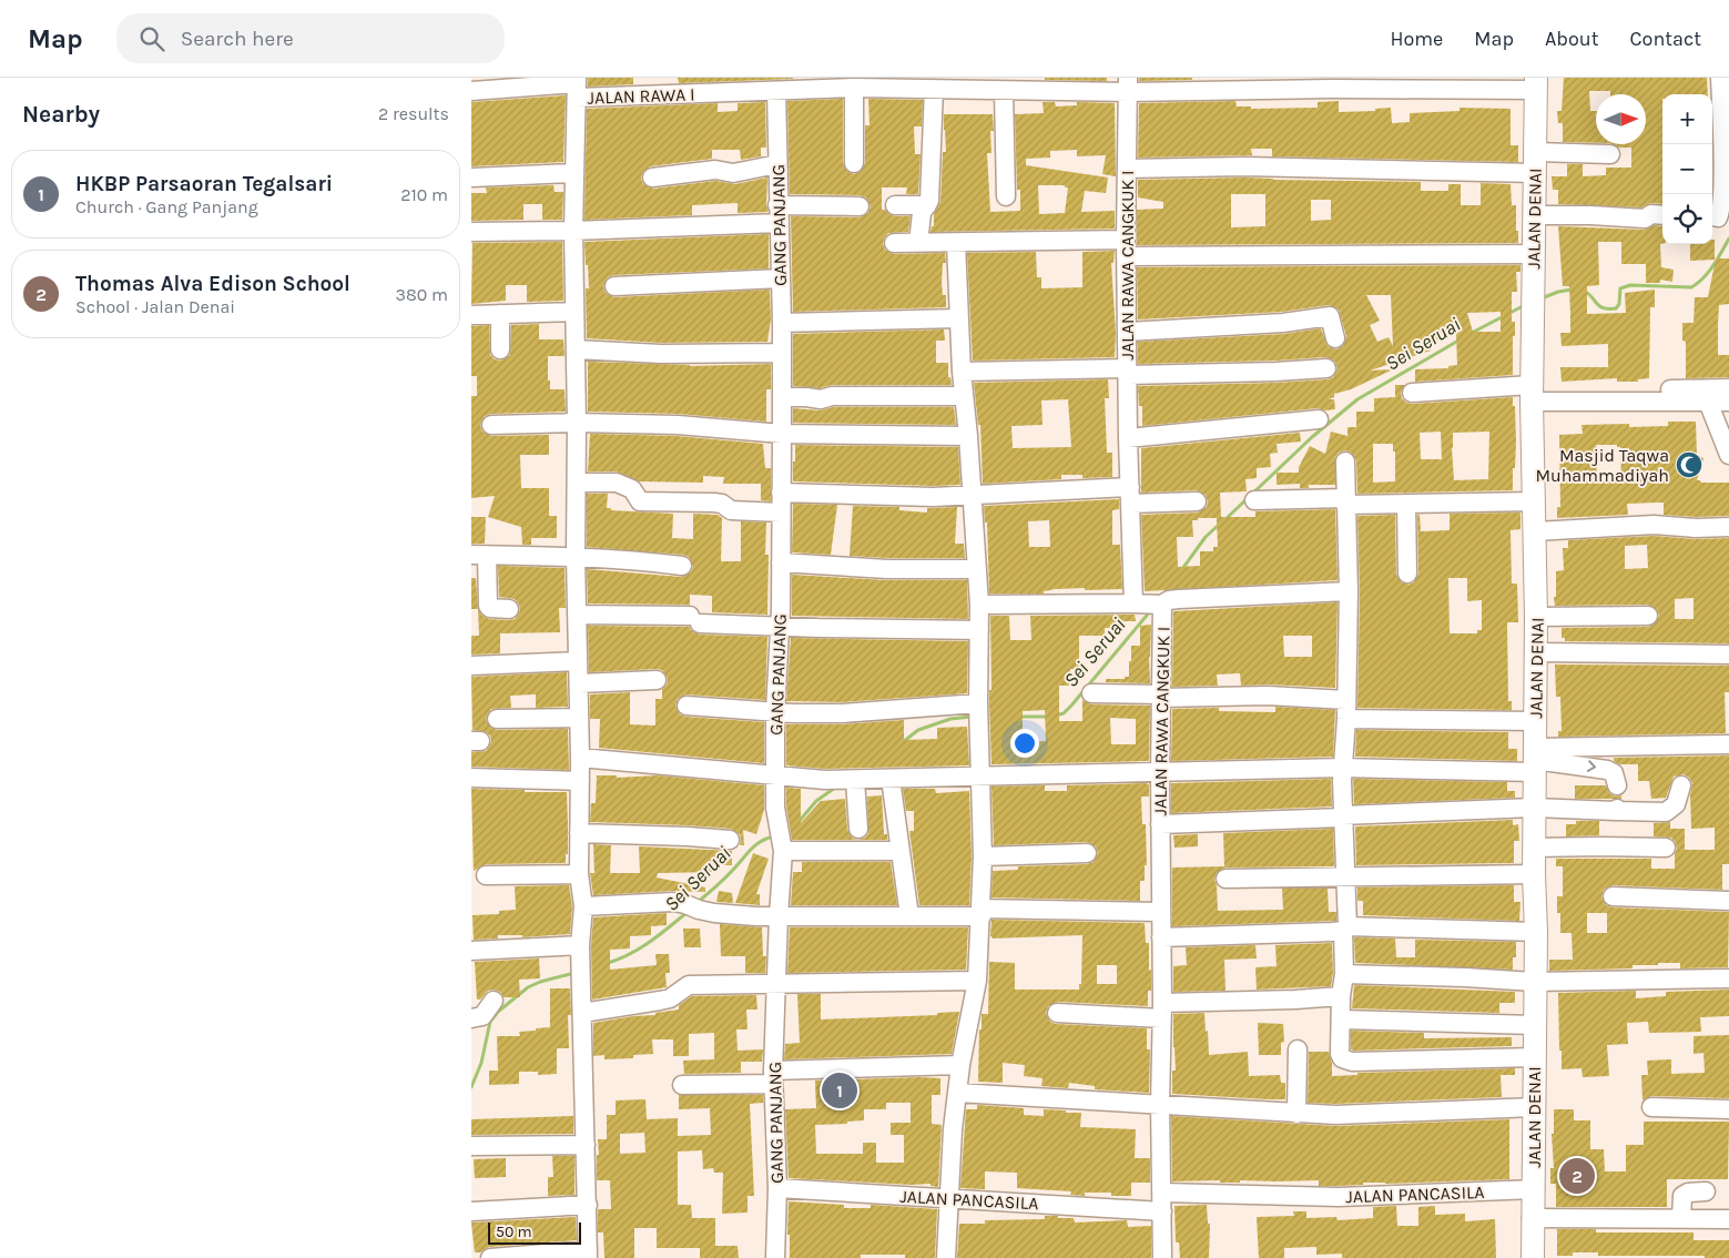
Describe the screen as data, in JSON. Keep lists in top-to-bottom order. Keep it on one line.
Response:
{"streets":{"main road":["JALAN DENAI"],"street":["JALAN RAWA I","GANG PANJANG","JALAN RAWA CANGKUK I","JALAN PANCASILA"]},"crossings":[["JALAN RAWA I","JALAN DENAI"],["JALAN RAWA I","GANG PANJANG"],["JALAN RAWA I","JALAN RAWA CANGKUK I"],["JALAN DENAI","JALAN PANCASILA"],["GANG PANJANG","JALAN PANCASILA"],["JALAN RAWA CANGKUK I","JALAN PANCASILA"]],"water":["Sei Seruai"],"places":{"mosque":["Masjid Taqwa Muhammadiyah"]},"scale_bar":"50 m","north":"right","page":{"header":"Map","search":"Search here","nav":["Home","Map","About","Contact"],"heading":["Nearby","2 results"],"map_buttons":["+","−"],"list":[{"mark":"1","name":"HKBP Parsaoran Tegalsari","note":"Church · Gang Panjang","value":"210 m"},{"mark":"2","name":"Thomas Alva Edison School","note":"School · Jalan Denai","value":"380 m"}],"pins":["1","2"],"scale":"50 m"}}
